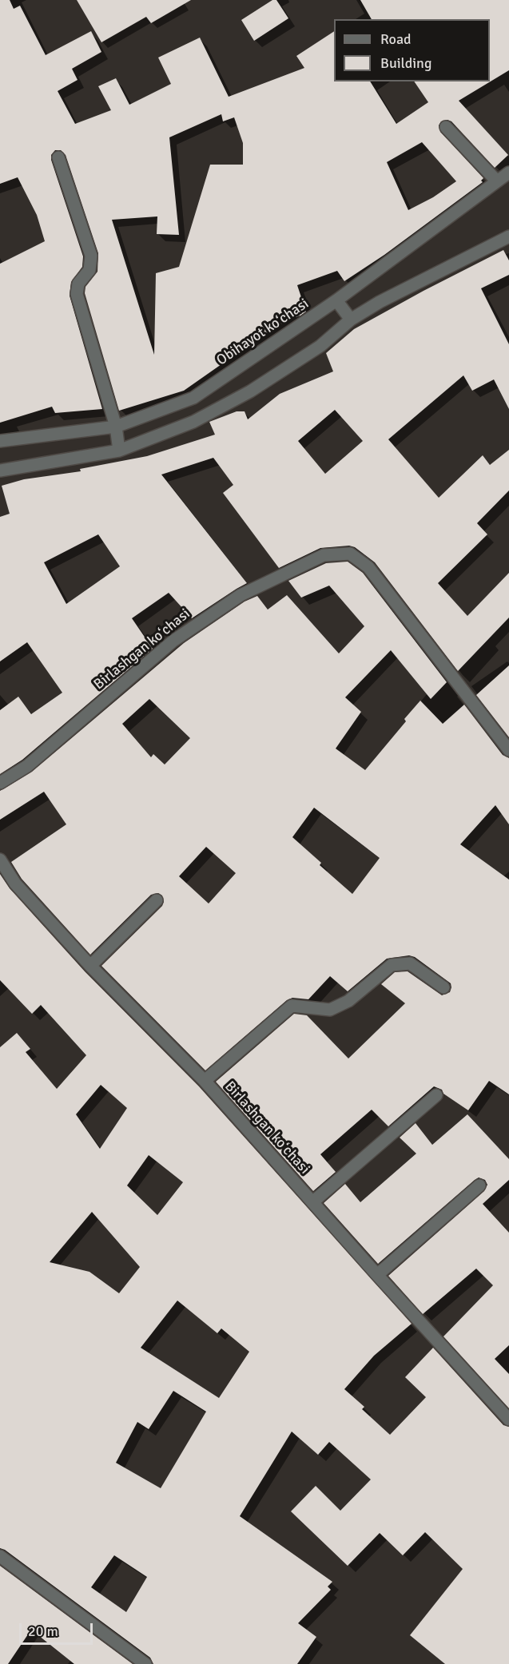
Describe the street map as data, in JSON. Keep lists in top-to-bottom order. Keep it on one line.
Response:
{"streets":{"street":["Obihayot koʻchasi","Birlashgan koʻchasi"]},"legend":["Road","Building"],"scale_bar":"20 m"}
